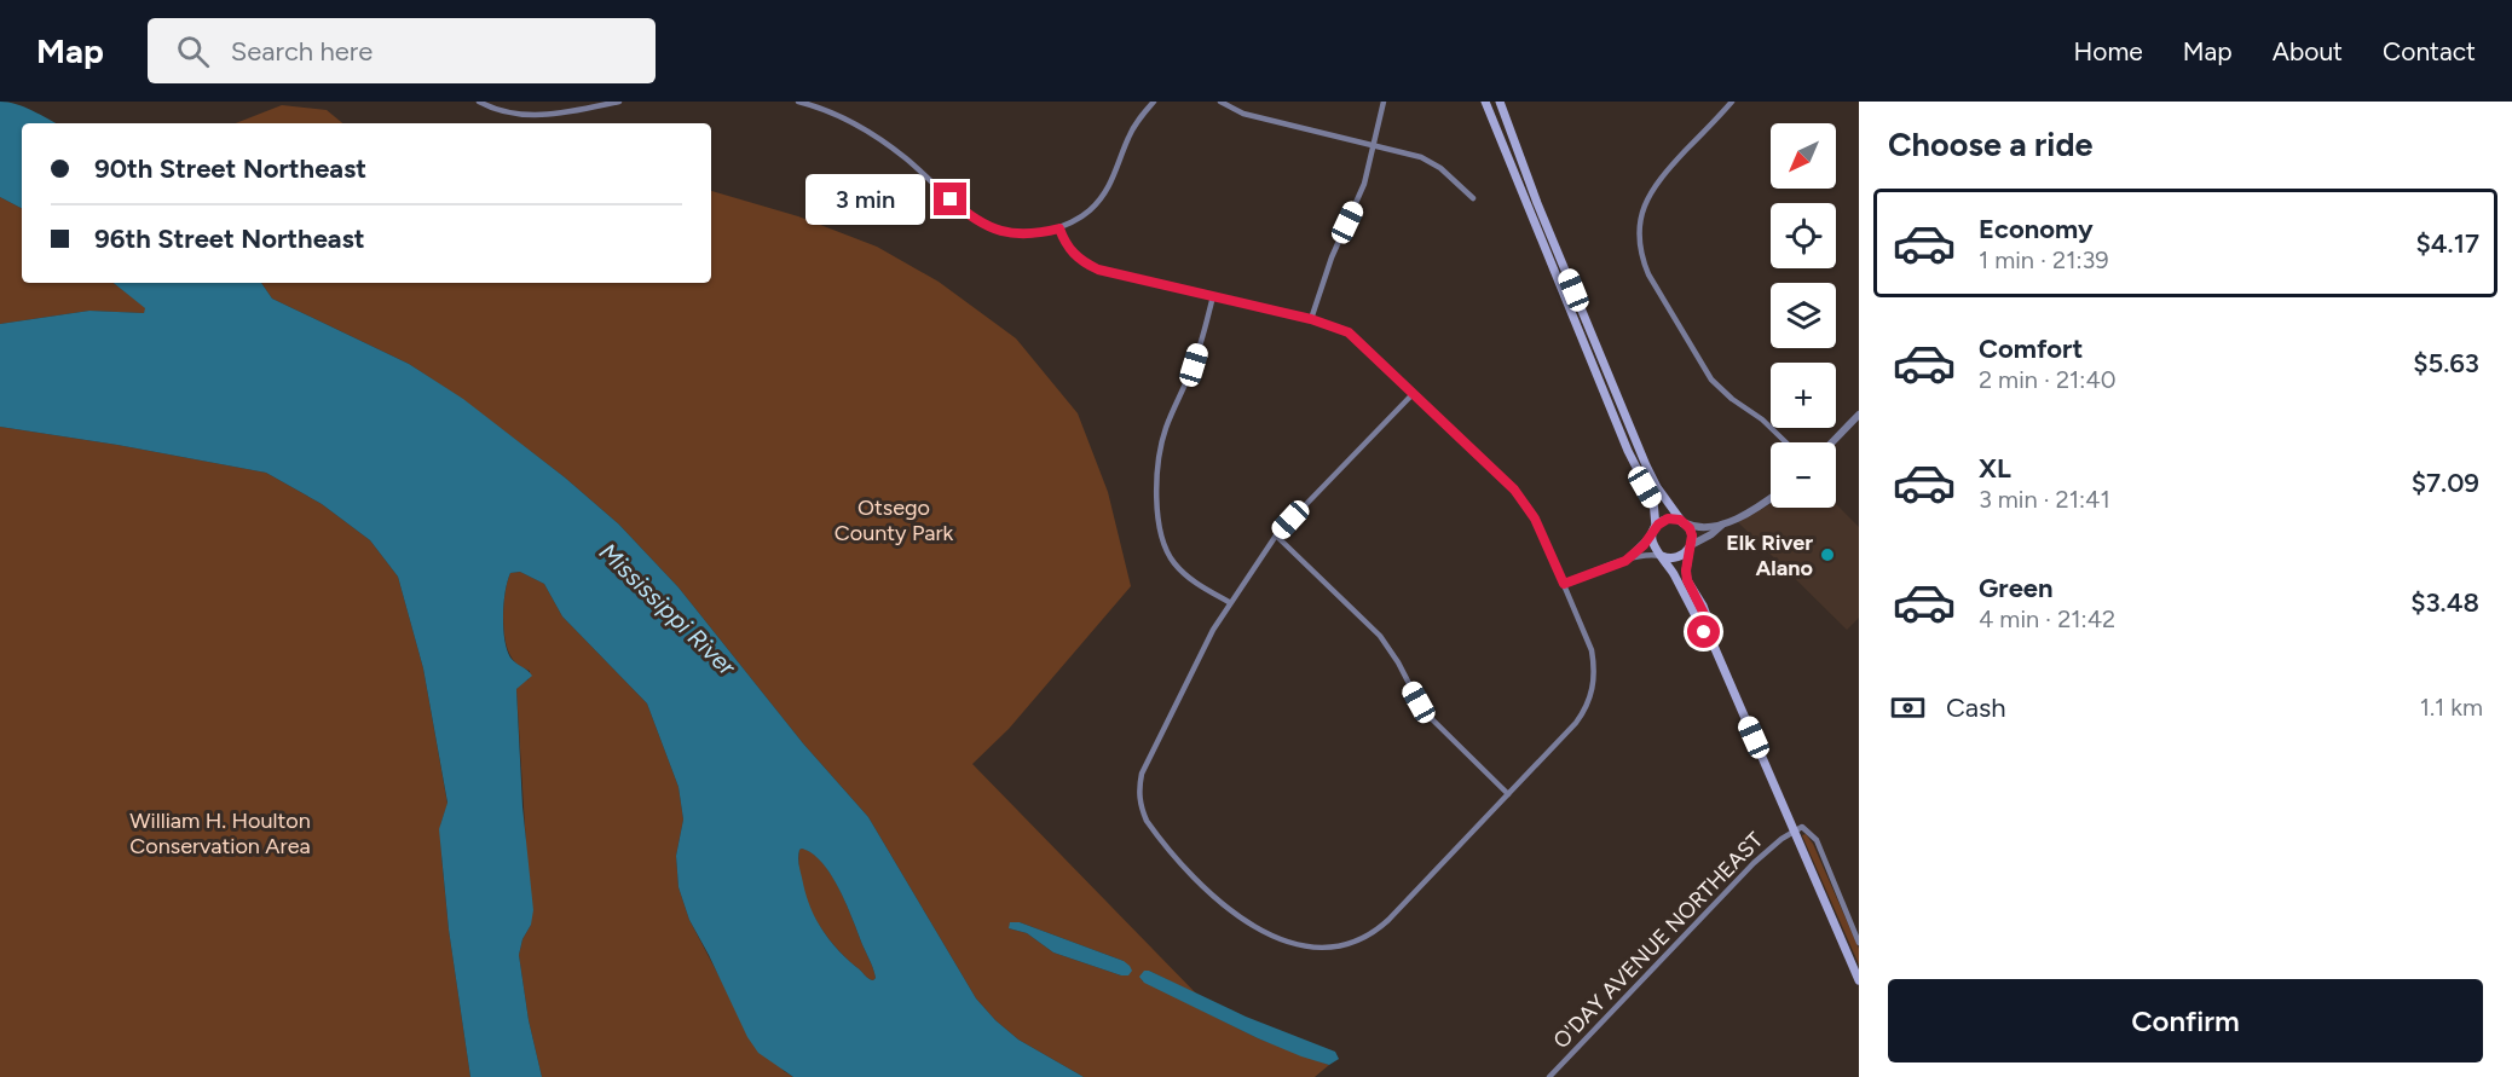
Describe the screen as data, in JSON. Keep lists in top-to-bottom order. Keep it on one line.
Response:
{"streets":{"street":["O'DAY AVENUE NORTHEAST"]},"water":["Mississippi River"],"parks":["Otsego County Park","William H. Houlton Conservation Area"],"places":["Elk River Alano"],"north":"bottom left","page":{"header":"Map","search":"Search here","nav":["Home","Map","About","Contact"],"heading":"Choose a ride","map_buttons":["+","−"],"banner":["90th Street Northeast","96th Street Northeast"],"bubble":"3 min","list":[{"name":"Economy","note":"1 min · 21:39","value":"$4.17"},{"name":"Comfort","note":"2 min · 21:40","value":"$5.63"},{"name":"XL","note":"3 min · 21:41","value":"$7.09"},{"name":"Green","note":"4 min · 21:42","value":"$3.48"}],"pay":["Cash","1.1 km"],"buttons":"Confirm"}}
